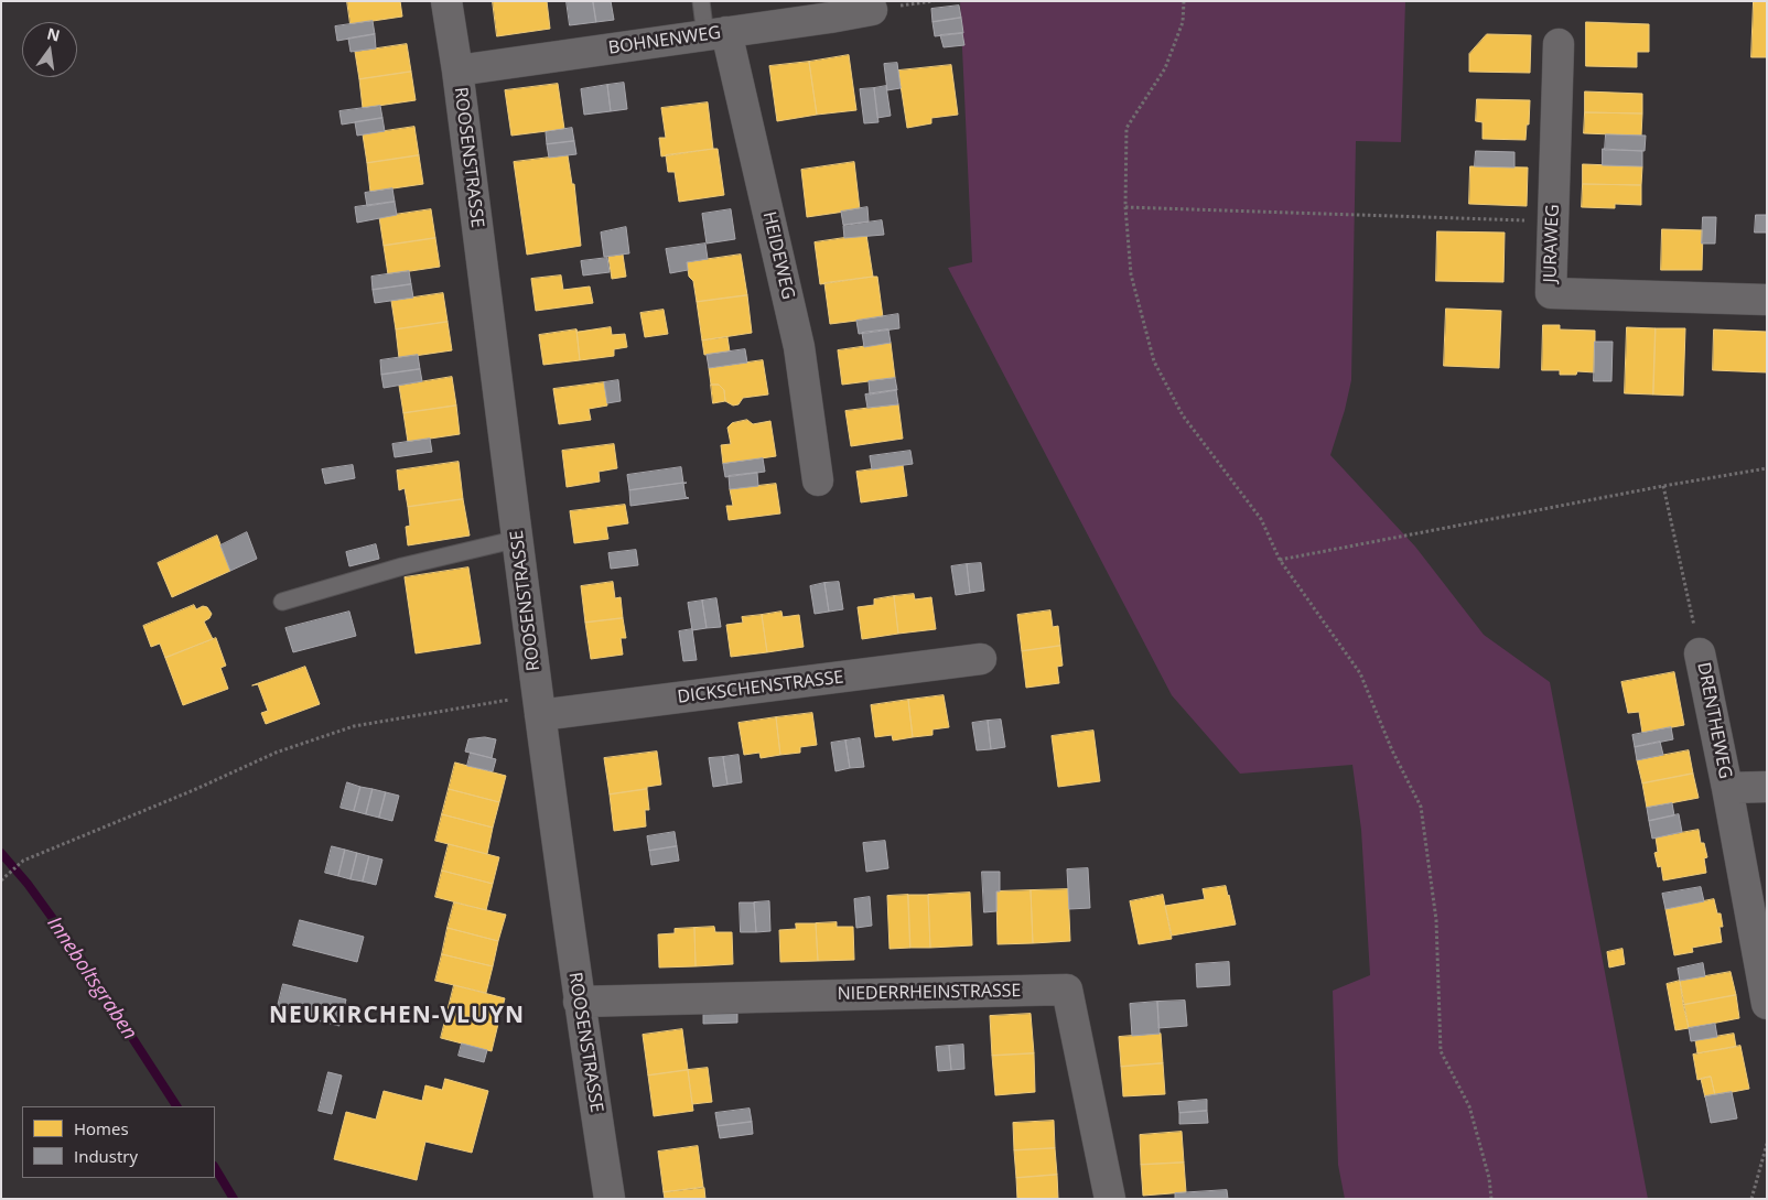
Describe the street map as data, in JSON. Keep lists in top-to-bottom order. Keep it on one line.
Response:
{"streets":{"street":["BOHNENWEG","ROOSENSTRASSE","JURAWEG","HEIDEWEG","DICKSCHENSTRASSE","DRENTHEWEG","NIEDERRHEINSTRASSE"]},"crossings":[["BOHNENWEG","ROOSENSTRASSE"],["BOHNENWEG","HEIDEWEG"],["ROOSENSTRASSE","DICKSCHENSTRASSE"],["ROOSENSTRASSE","NIEDERRHEINSTRASSE"]],"districts":["NEUKIRCHEN-VLUYN"],"water":["Inneboltsgraben"],"legend":["Homes","Industry"],"north":"top"}
